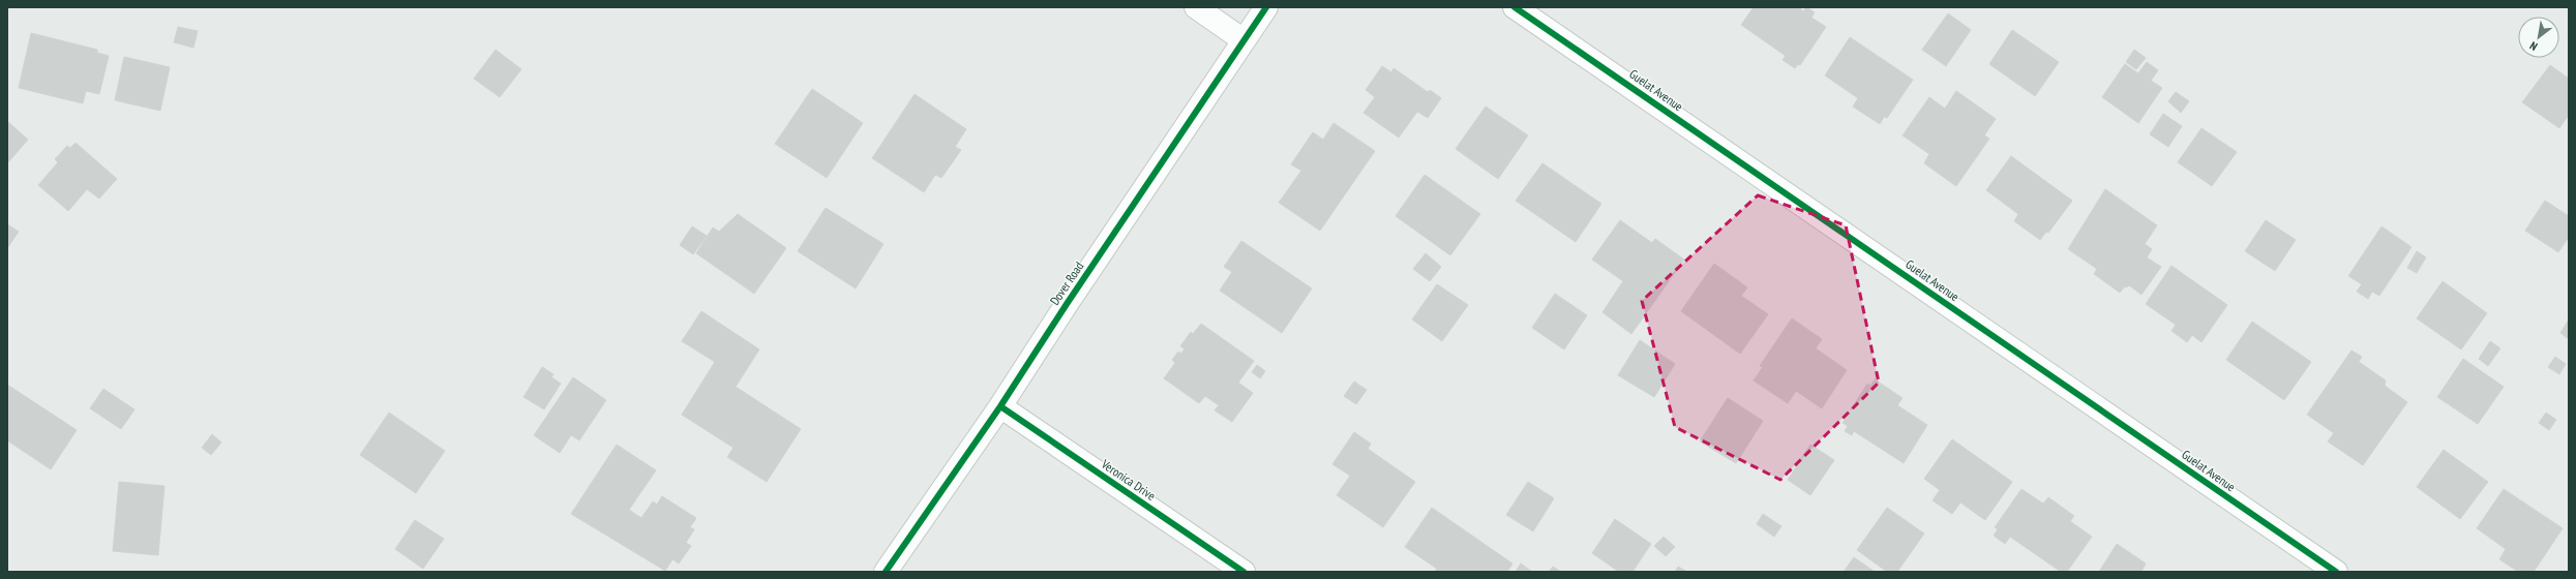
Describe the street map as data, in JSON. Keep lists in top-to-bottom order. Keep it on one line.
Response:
{"streets":{"street":["Guelat Avenue","Dover Road","Veronica Drive"]},"crossings":[["Dover Road","Veronica Drive"]],"north":"bottom left"}
